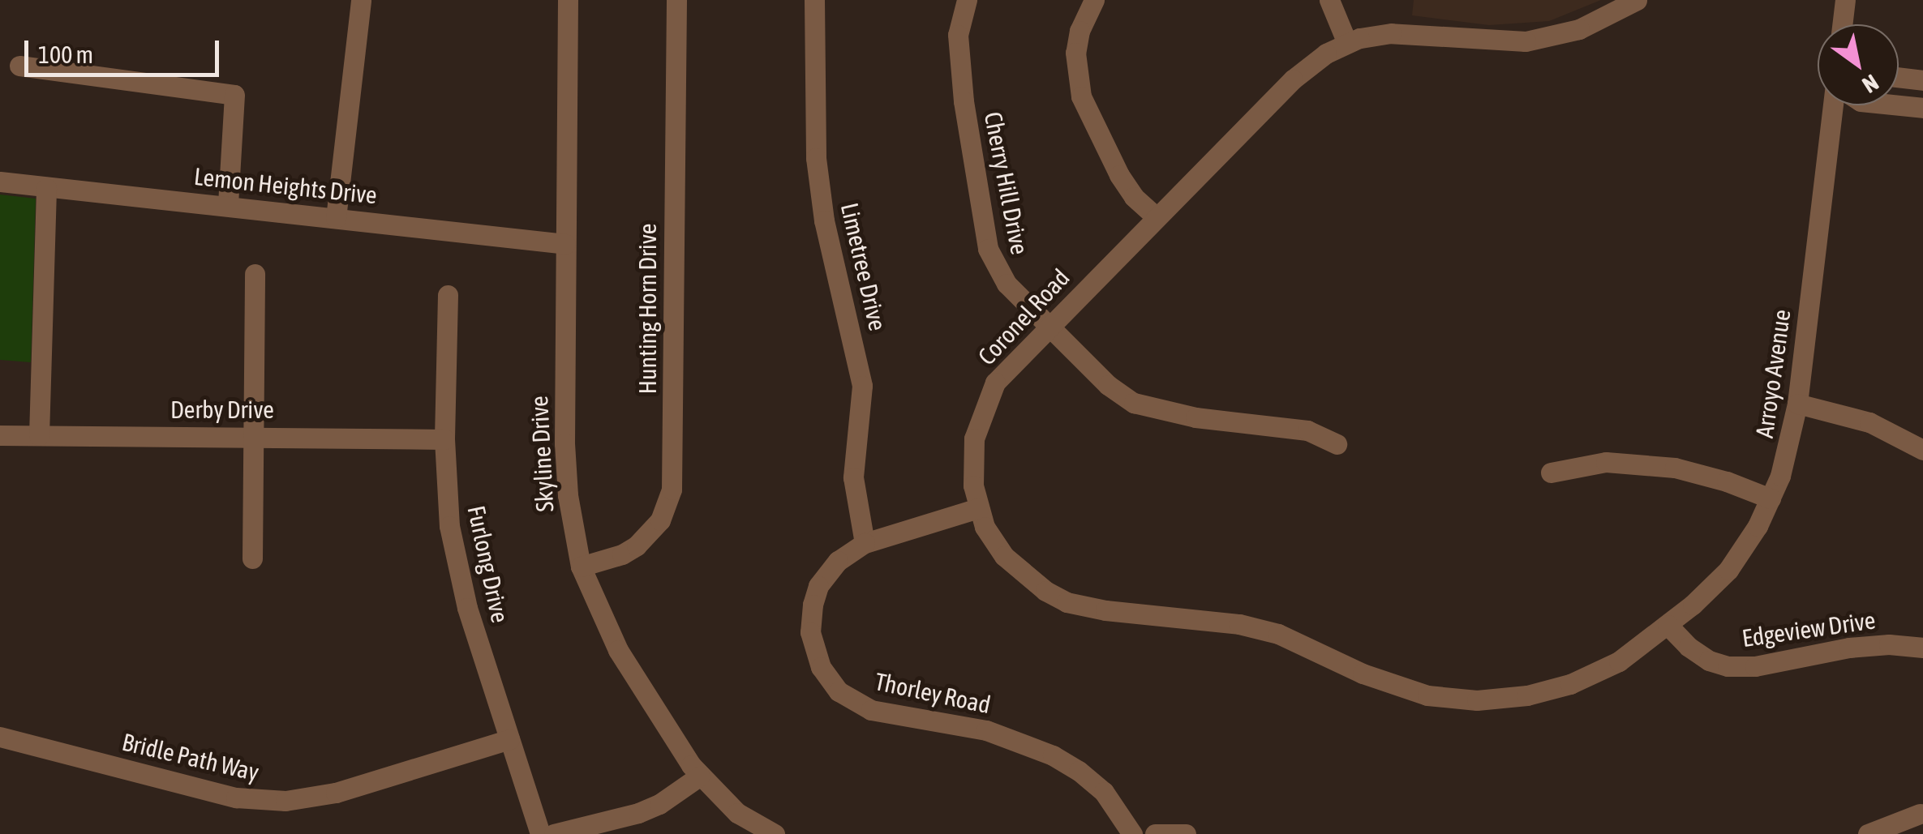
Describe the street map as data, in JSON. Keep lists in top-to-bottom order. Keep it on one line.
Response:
{"streets":{"street":["Cherry Hill Drive","Lemon Heights Drive","Limetree Drive","Hunting Horn Drive","Coronel Road","Arroyo Avenue","Derby Drive","Skyline Drive","Furlong Drive","Edgeview Drive","Thorley Road","Bridle Path Way"]},"crossings":[["Cherry Hill Drive","Coronel Road"],["Lemon Heights Drive","Skyline Drive"],["Limetree Drive","Thorley Road"],["Hunting Horn Drive","Skyline Drive"],["Coronel Road","Arroyo Avenue"],["Coronel Road","Edgeview Drive"],["Coronel Road","Thorley Road"],["Arroyo Avenue","Edgeview Drive"],["Derby Drive","Furlong Drive"],["Furlong Drive","Bridle Path Way"]],"scale_bar":"100 m","north":"bottom right"}
